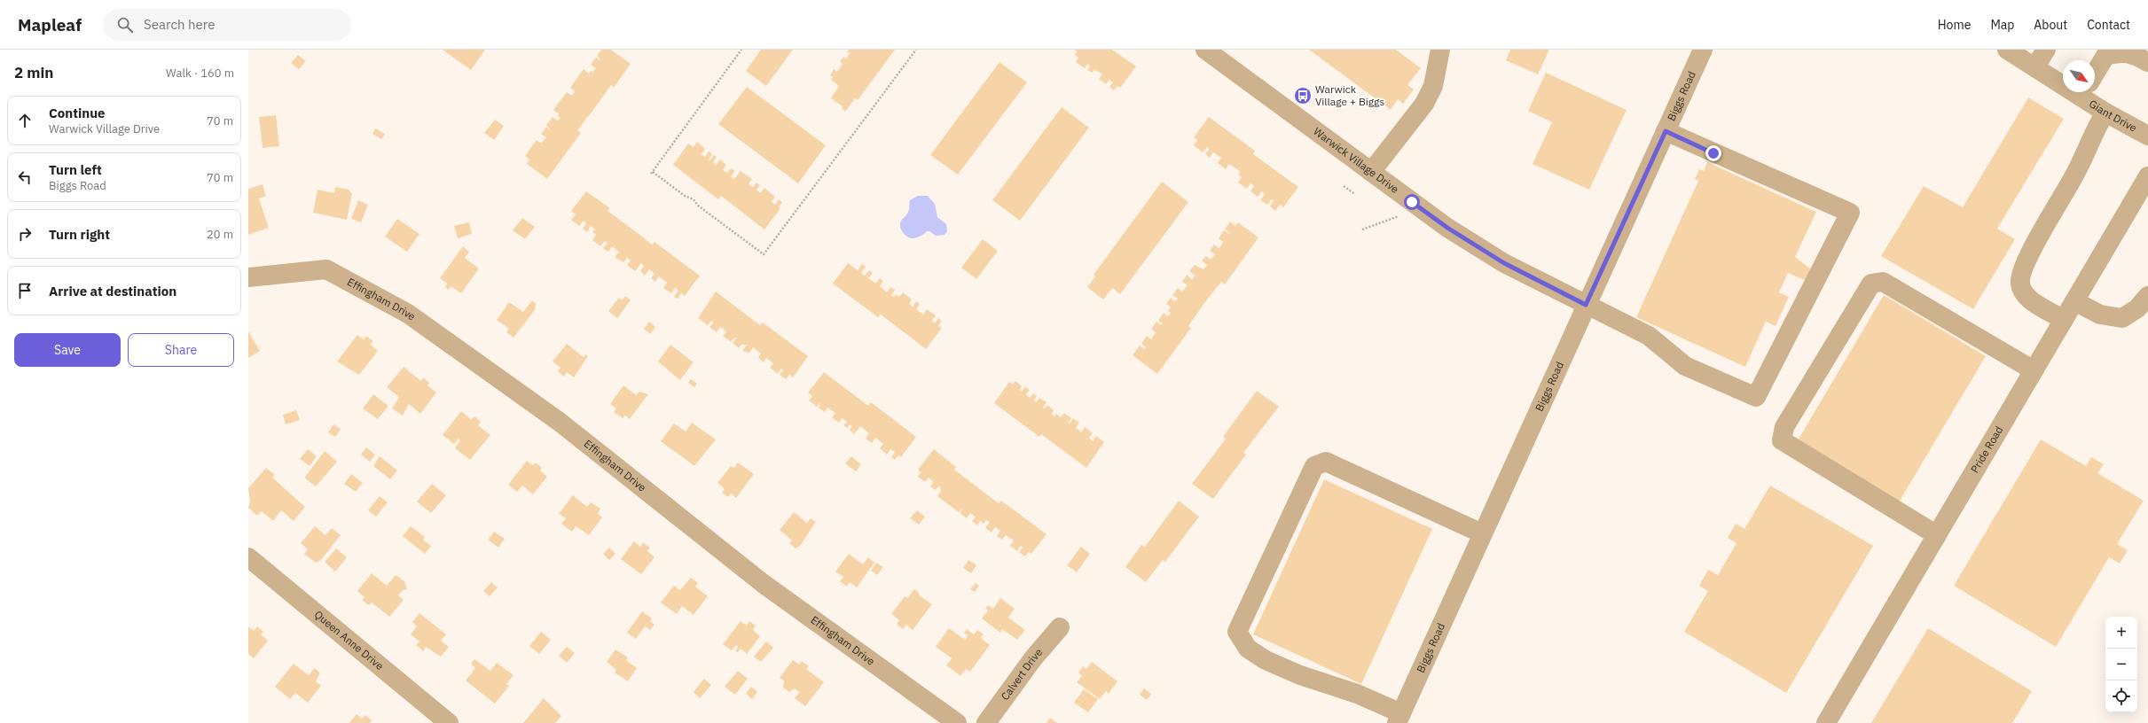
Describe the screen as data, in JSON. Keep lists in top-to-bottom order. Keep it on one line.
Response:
{"streets":{"street":["Biggs Road","Giant Drive","Warwick Village Drive","Effingham Drive","Pride Road","Queen Anne Drive","Calvert Drive"]},"crossings":[["Biggs Road","Warwick Village Drive"]],"places":{"bus stop":["Warwick Village + Biggs"]},"north":"bottom right","page":{"header":"Mapleaf","search":"Search here","nav":["Home","Map","About","Contact"],"heading":["2 min","Walk · 160 m"],"list":[["Continue","Warwick Village Drive","70 m"],["Turn left","Biggs Road","70 m"],["Turn right","20 m"],"Arrive at destination"],"buttons":["Save","Share"],"map_buttons":["+","−"]}}
